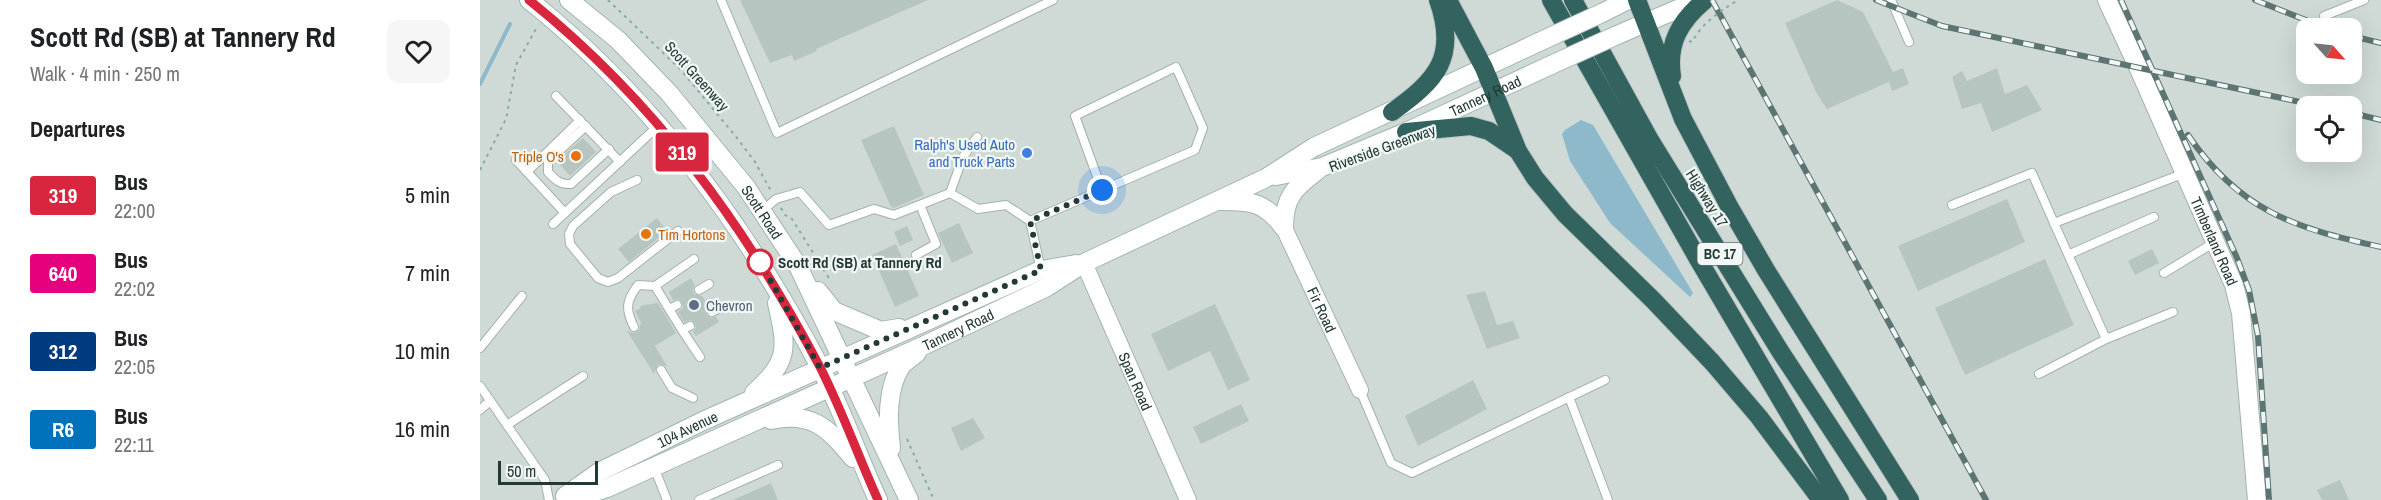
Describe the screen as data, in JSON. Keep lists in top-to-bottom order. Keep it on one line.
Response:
{"streets":{"highway":["Highway 17","BC 17"],"main road":["Tannery Road","Scott Road","Timberland Road","104 Avenue"],"street":["Fir Road","Span Road"],"path":["Scott Greenway"]},"crossings":[["Tannery Road","Scott Road"],["Tannery Road","Span Road"],["Tannery Road","104 Avenue"],["Scott Road","104 Avenue"]],"places":["Ralph's Used Auto and Truck Parts","Triple O's","Tim Hortons","Scott Rd (SB) at Tannery Rd","Chevron"],"lines":["bus line 319"],"scale_bar":"50 m","north":"bottom right","page":{"heading":[["Scott Rd (SB) at Tannery Rd","Walk · 4 min · 250 m"],"Departures"],"on_map":"319","list":[{"mark":"319","name":"Bus","note":"22:00","value":"5 min"},{"mark":"640","name":"Bus","note":"22:02","value":"7 min"},{"mark":"312","name":"Bus","note":"22:05","value":"10 min"},{"mark":"R6","name":"Bus","note":"22:11","value":"16 min"}],"scale":"50 m"}}
